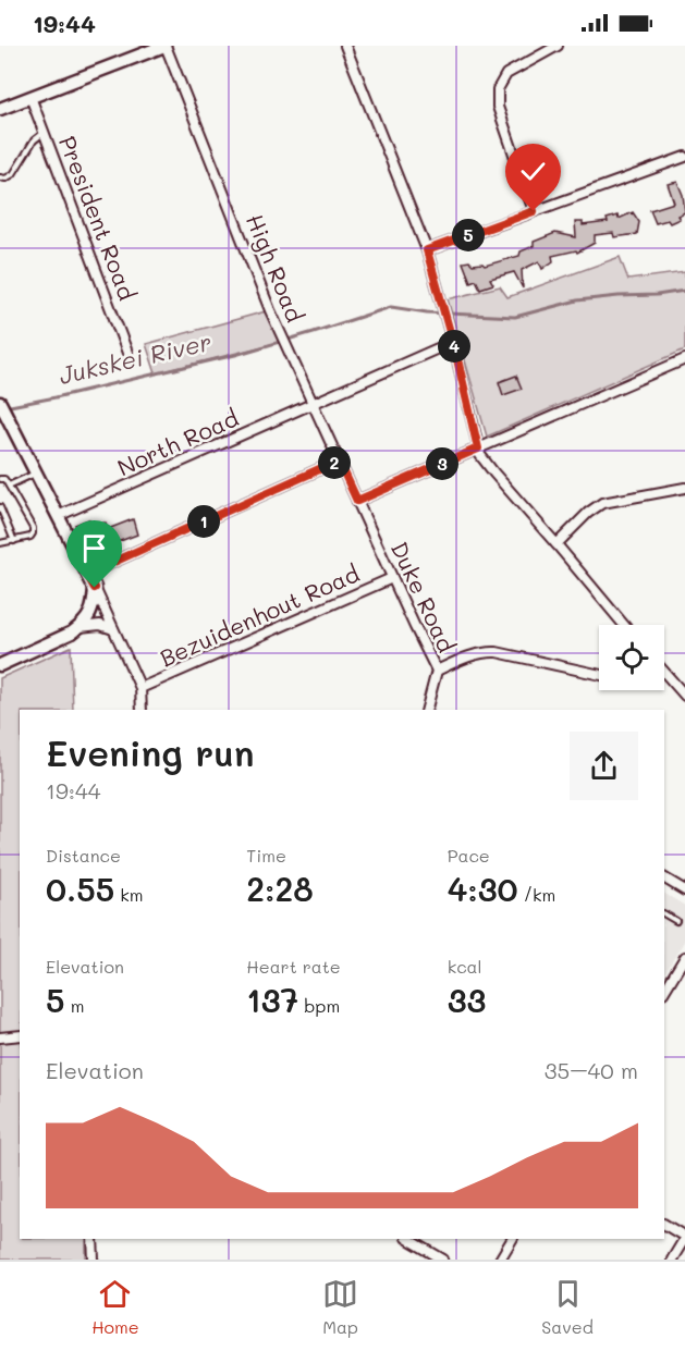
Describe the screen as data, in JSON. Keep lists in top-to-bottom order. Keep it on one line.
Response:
{"streets":{"street":["President Road","High Road","North Road","Duke Road","Bezuidenhout Road"]},"crossings":[["High Road","North Road"],["High Road","Duke Road"],["Duke Road","Bezuidenhout Road"]],"water":["Jukskei River"],"page":{"status":"19:44","pins":["5","4","2","3","1"],"heading":["Evening run","19:44"],"stats":[["Distance","0.55 km"],["Time","2:28"],["Pace","4:30 /km"],["Elevation","5 m"],["Heart rate","137 bpm"],["kcal","33"]],"chart":["Elevation","35–40 m"],"tabs":["Home","Map","Saved"]}}
